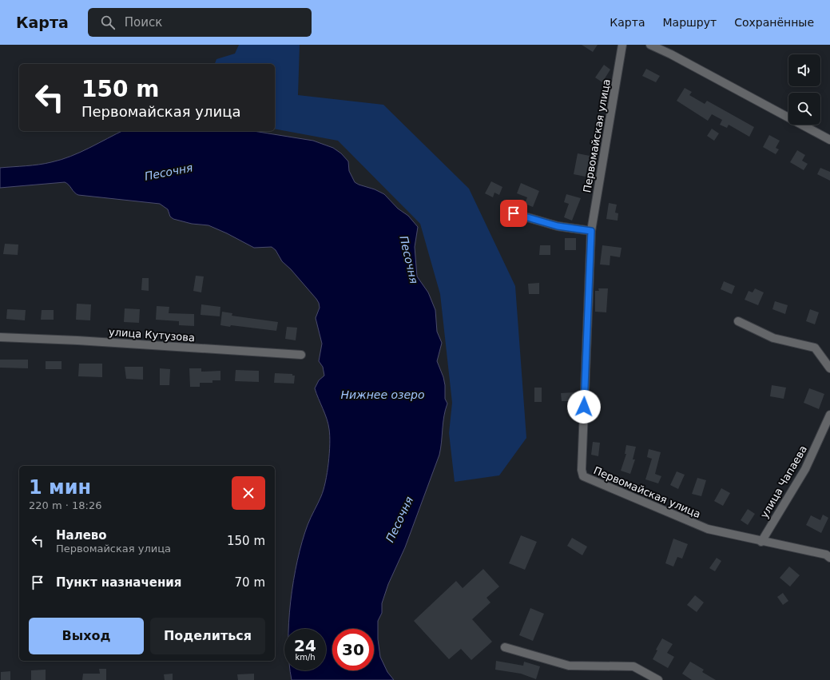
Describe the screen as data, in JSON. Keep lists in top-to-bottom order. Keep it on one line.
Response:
{"streets":{"street":["Первомайская улица","улица Кутузова","улица Чапаева"]},"crossings":[["Первомайская улица","улица Чапаева"]],"water":["Песочня","Нижнее озеро"],"page":{"header":"Карта","search":"Поиск","nav":["Карта","Маршрут","Сохранённые"],"turn":["150 m","Первомайская улица"],"heading":["1 мин","220 m · 18:26"],"list":[{"name":"Налево","note":"Первомайская улица","value":"150 m"},{"name":"Пункт назначения","value":"70 m"}],"buttons":["Выход","Поделиться"],"speed":"24 km/h","limit":"30"}}
